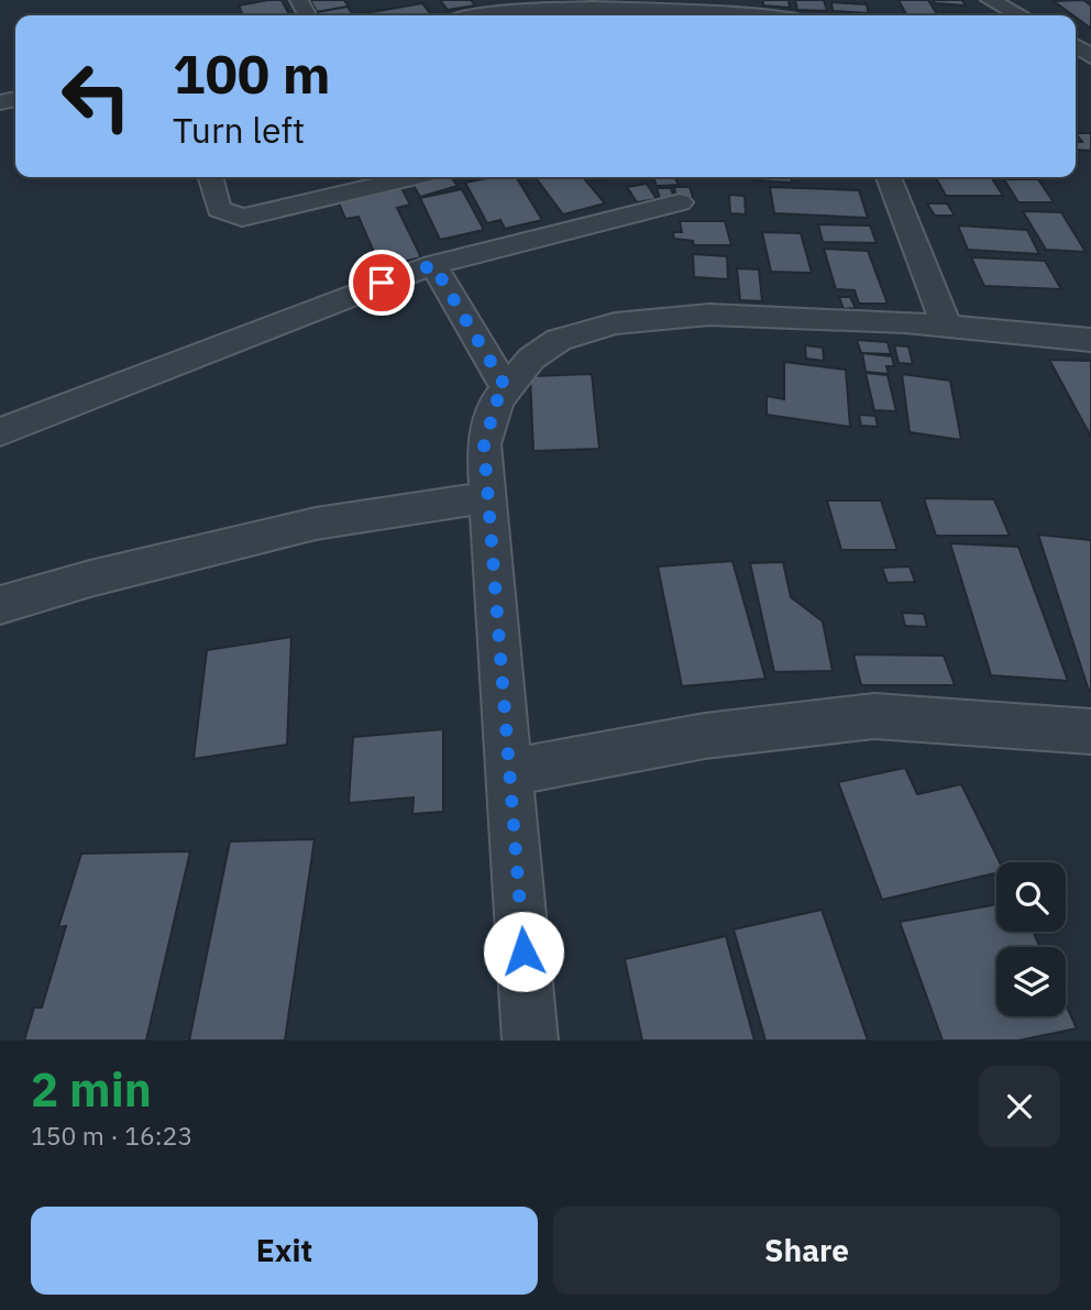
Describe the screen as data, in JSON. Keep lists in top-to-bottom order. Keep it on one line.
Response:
{"page":{"turn":["100 m","Turn left"],"heading":["2 min","150 m · 16:23"],"buttons":["Exit","Share"]}}
